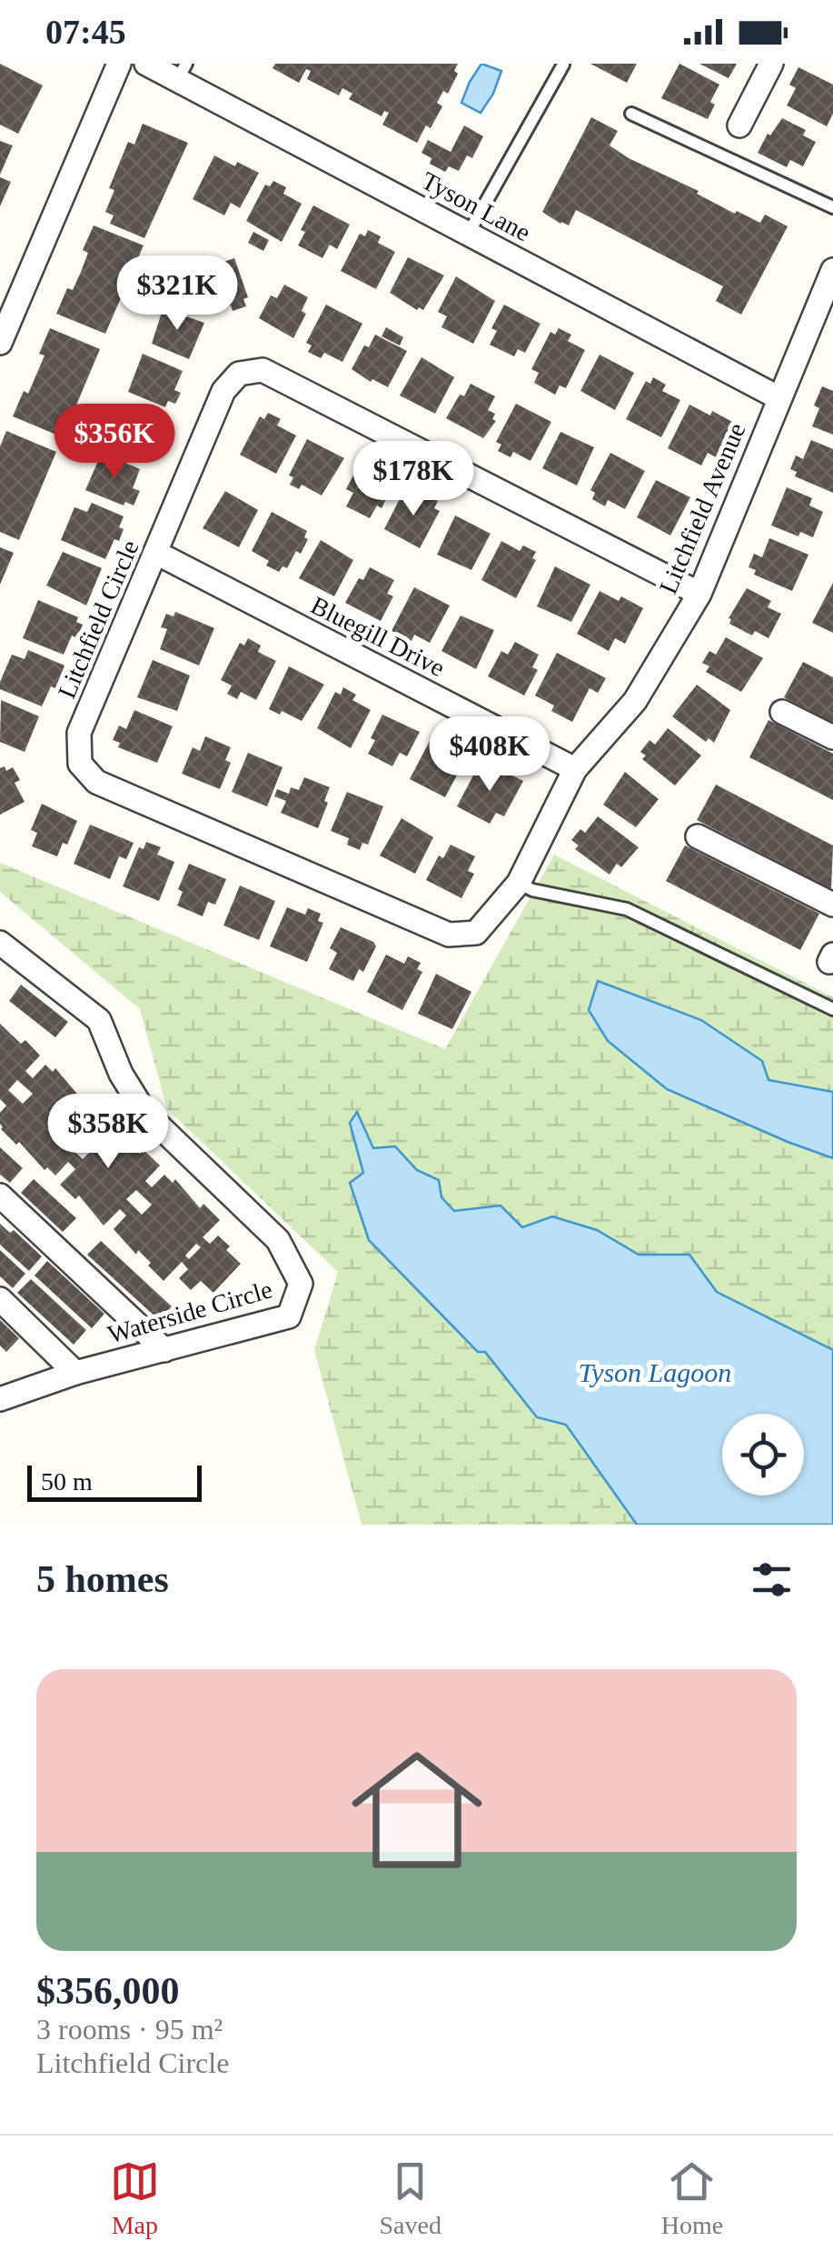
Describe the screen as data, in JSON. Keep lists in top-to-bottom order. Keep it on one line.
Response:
{"streets":{"street":["Tyson Lane","Litchfield Avenue","Litchfield Circle","Bluegill Drive","Waterside Circle"]},"crossings":[["Tyson Lane","Litchfield Avenue"],["Litchfield Avenue","Litchfield Circle"],["Litchfield Avenue","Bluegill Drive"],["Litchfield Circle","Bluegill Drive"]],"water":["Tyson Lagoon"],"scale_bar":"50 m","page":{"status":"07:45","price":["$321K","$356K","$178K","$408K","$358K"],"scale":"50 m","heading":"5 homes","list":[{"name":"$356,000","note":"3 rooms · 95 m² · Litchfield Circle"}],"tabs":["Map","Saved","Home"]}}
